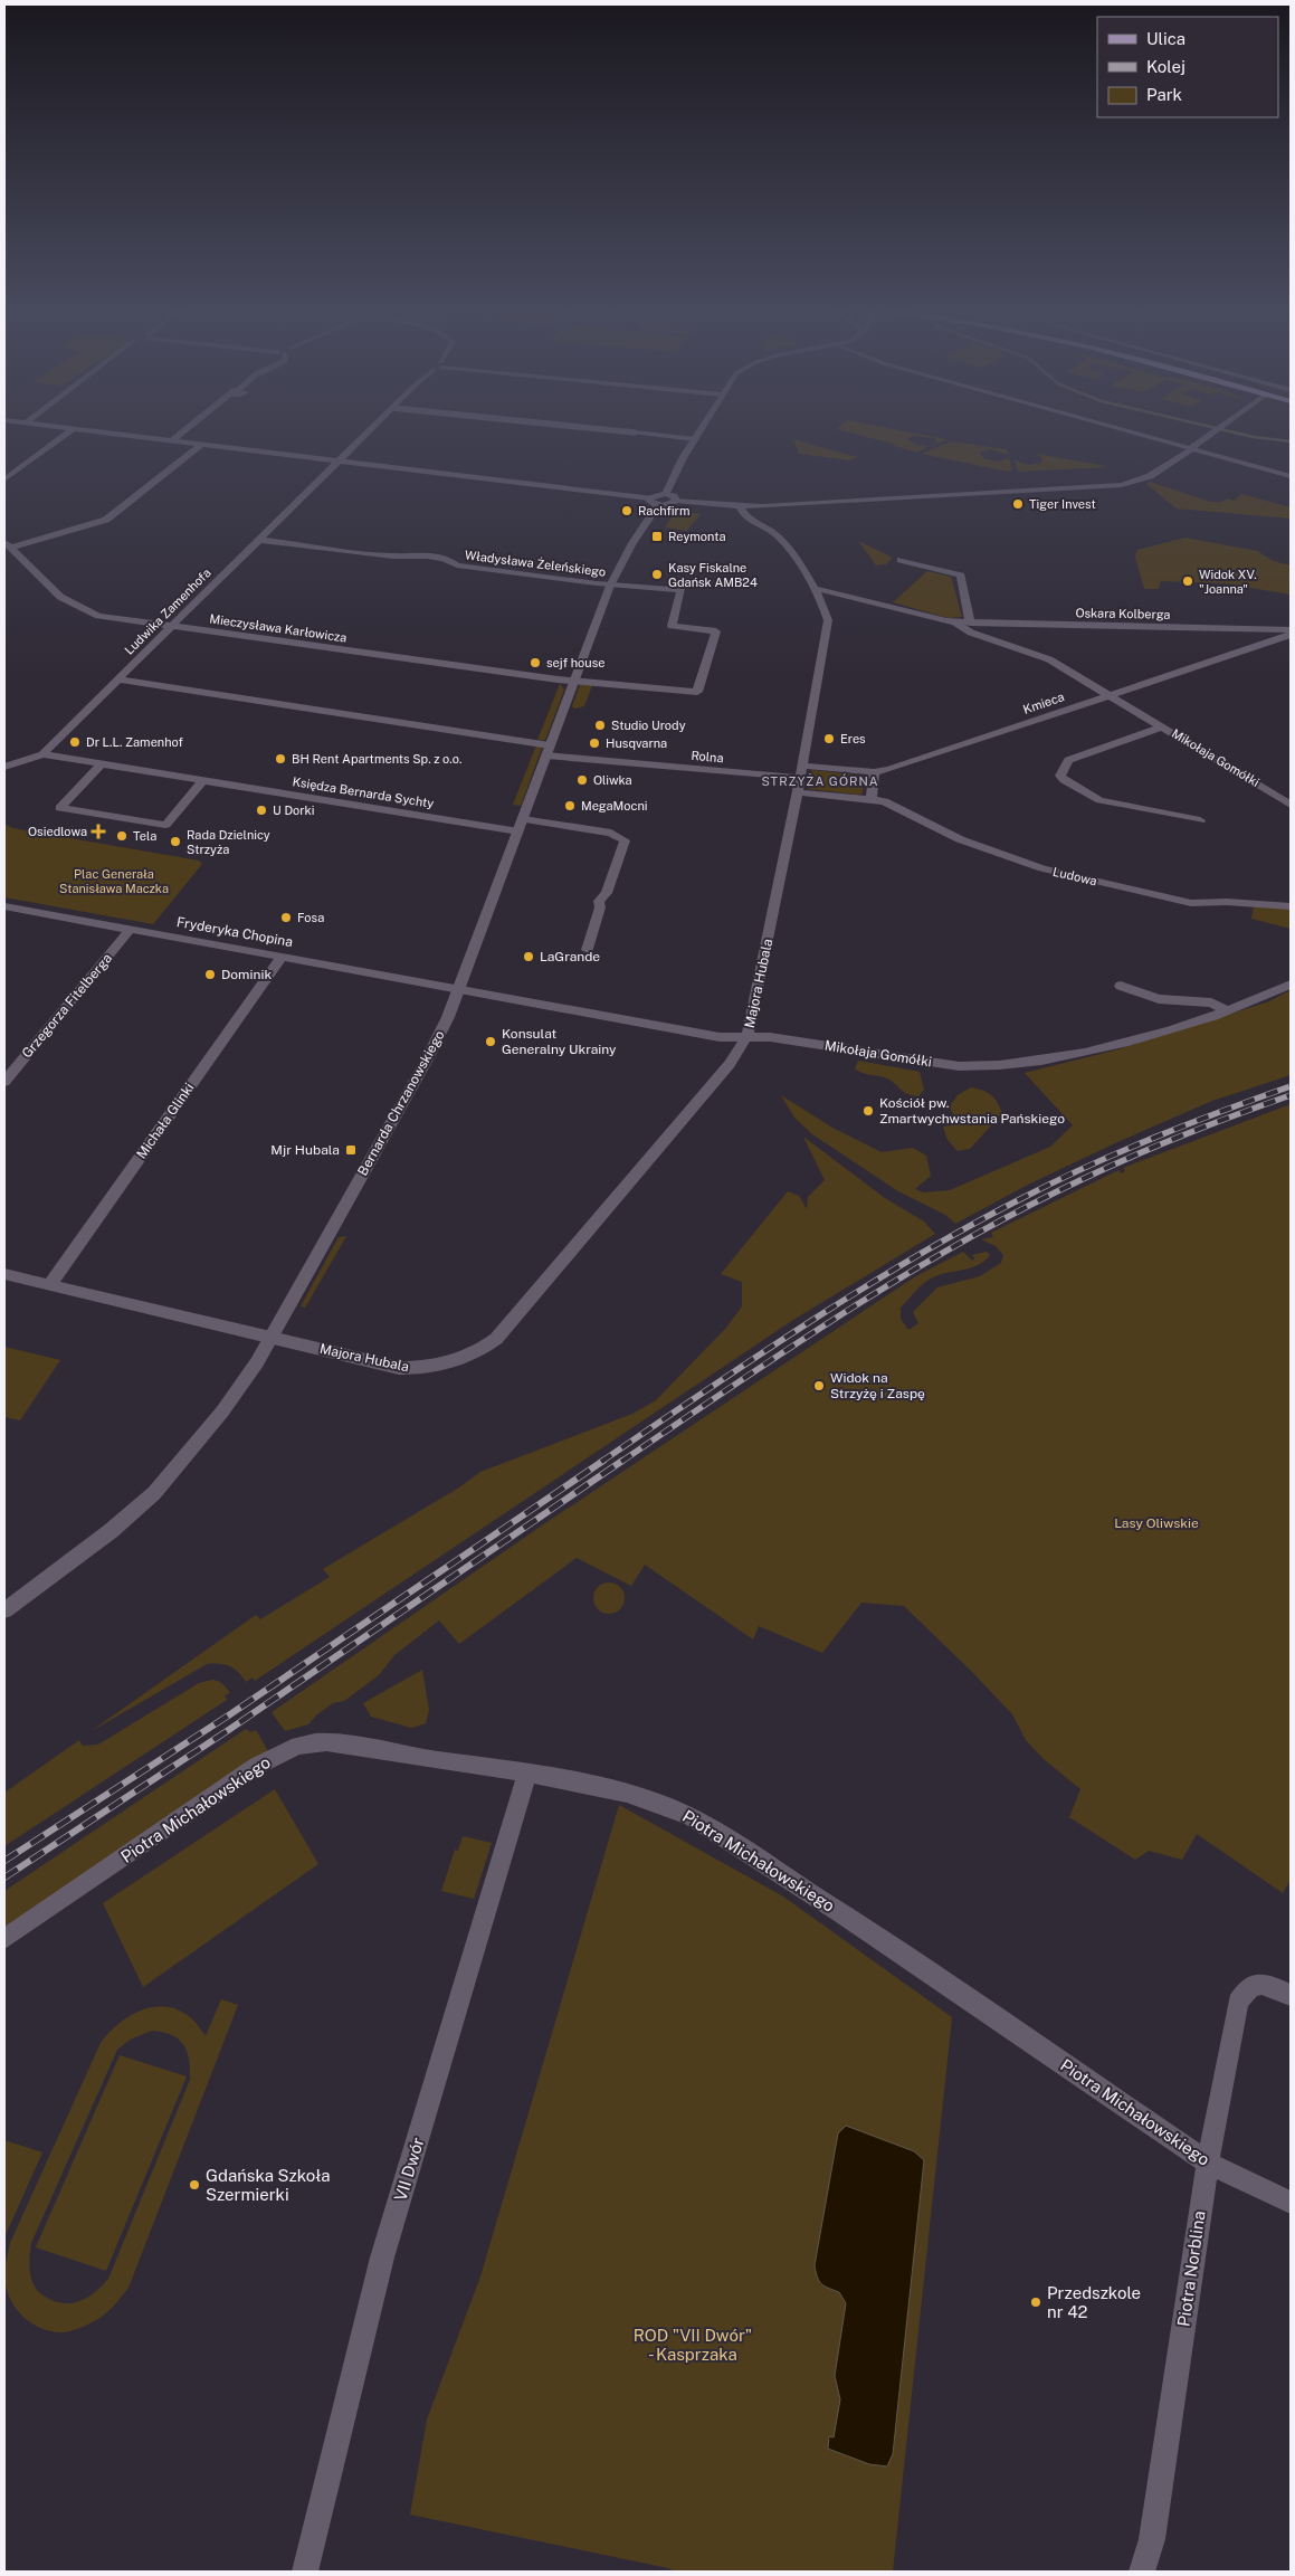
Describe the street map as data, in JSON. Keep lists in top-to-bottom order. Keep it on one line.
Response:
{"streets":{"street":["Władysława Żeleńskiego","Ludwika Zamenhofa","Oskara Kolberga","Mieczysława Karłowicza","Kmieca","Rolna","Mikołaja Gomółki","Księdza Bernarda Sychty","Ludowa","Fryderyka Chopina","Majora Hubala","Grzegorza Fitelberga","Bernarda Chrzanowskiego","Michała Glinki","Piotra Michałowskiego","VII Dwór","Piotra Norblina"]},"crossings":[["Władysława Żeleńskiego","Ludwika Zamenhofa"],["Władysława Żeleńskiego","Mieczysława Karłowicza"],["Władysława Żeleńskiego","Bernarda Chrzanowskiego"],["Ludwika Zamenhofa","Mieczysława Karłowicza"],["Ludwika Zamenhofa","Rolna"],["Ludwika Zamenhofa","Księdza Bernarda Sychty"],["Oskara Kolberga","Kmieca"],["Oskara Kolberga","Mikołaja Gomółki"],["Oskara Kolberga","Majora Hubala"],["Mieczysława Karłowicza","Bernarda Chrzanowskiego"],["Kmieca","Mikołaja Gomółki"],["Kmieca","Majora Hubala"],["Rolna","Majora Hubala"],["Rolna","Bernarda Chrzanowskiego"],["Mikołaja Gomółki","Fryderyka Chopina"],["Mikołaja Gomółki","Majora Hubala"],["Mikołaja Gomółki","Bernarda Chrzanowskiego"],["Księdza Bernarda Sychty","Bernarda Chrzanowskiego"],["Ludowa","Majora Hubala"],["Fryderyka Chopina","Grzegorza Fitelberga"],["Fryderyka Chopina","Bernarda Chrzanowskiego"],["Fryderyka Chopina","Michała Glinki"],["Majora Hubala","Bernarda Chrzanowskiego"],["Majora Hubala","Michała Glinki"],["Piotra Michałowskiego","VII Dwór"],["Piotra Michałowskiego","Piotra Norblina"]],"districts":["STRZYŻA GÓRNA"],"parks":["Plac Generała Stanisława Maczka","Lasy Oliwskie","ROD \"VII Dwór\" - Kasprzaka"],"places":{"other":["Tiger Invest","Rachfirm","Kasy Fiskalne Gdańsk AMB24","Widok XV. \"Joanna\"","sejf house","Studio Urody","Eres","Dr L.L. Zamenhof","Husqvarna","BH Rent Apartments Sp. z o.o.","Oliwka","MegaMocni","U Dorki","Tela","Rada Dzielnicy Strzyża","Fosa","LaGrande","Dominik","Konsulat Generalny Ukrainy","Kościół pw. Zmartwychwstania Pańskiego","Widok na Strzyżę i Zaspę","Gdańska Szkoła Szermierki","Przedszkole nr 42"],"transit":["Reymonta","Mjr Hubala"],"health":["Osiedlowa"]},"legend":["Ulica","Kolej","Park"]}
